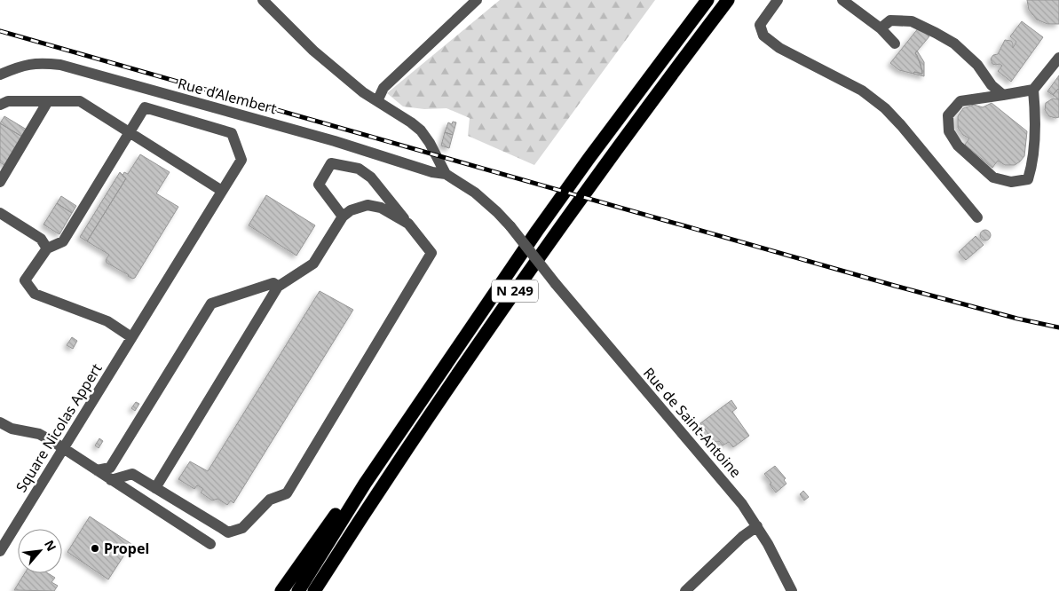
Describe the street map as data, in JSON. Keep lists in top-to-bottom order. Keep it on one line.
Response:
{"streets":{"highway":["N 249"],"street":["Rue d’Alembert","Rue de Saint-Antoine","Square Nicolas Appert"]},"crossings":[["Rue d’Alembert","Rue de Saint-Antoine"]],"places":["Propel"],"north":"top right"}
